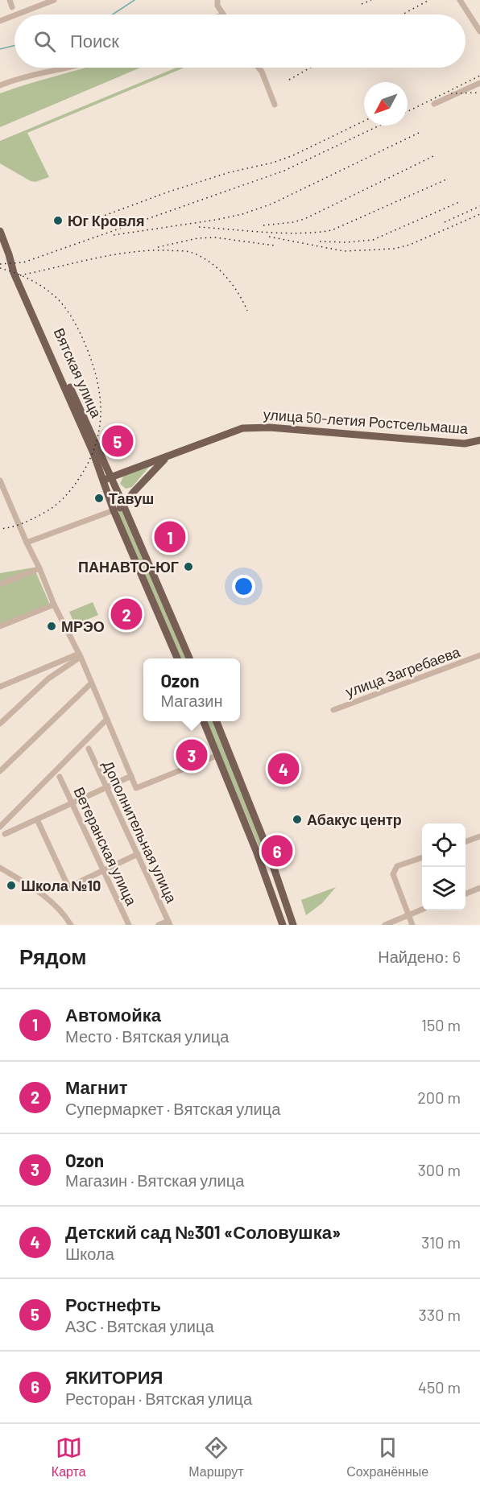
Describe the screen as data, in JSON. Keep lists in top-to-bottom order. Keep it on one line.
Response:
{"streets":{"main road":["Вятская улица","улица 50-летия Ростсельмаша"],"street":["улица Загребаева","Дополнительная улица","Ветеранская улица"]},"crossings":[["Вятская улица","улица 50-летия Ростсельмаша"]],"places":["Юг Кровля","Тавуш","ПАНАВТО-ЮГ","МРЭО","Абакус центр","Школа №10"],"north":"bottom left","page":{"search":"Поиск","pins":["5","1","2","3","4","6"],"popup":["Ozon","Магазин"],"heading":["Рядом","Найдено: 6"],"list":[{"mark":"1","name":"Автомойка","note":"Место · Вятская улица","value":"150 m"},{"mark":"2","name":"Магнит","note":"Супермаркет · Вятская улица","value":"200 m"},{"mark":"3","name":"Ozon","note":"Магазин · Вятская улица","value":"300 m"},{"mark":"4","name":"Детский сад №301 «Соловушка»","note":"Школа","value":"310 m"},{"mark":"5","name":"Ростнефть","note":"АЗС · Вятская улица","value":"330 m"},{"mark":"6","name":"ЯКИТОРИЯ","note":"Ресторан · Вятская улица","value":"450 m"}],"nav":["Карта","Маршрут","Сохранённые"]}}
